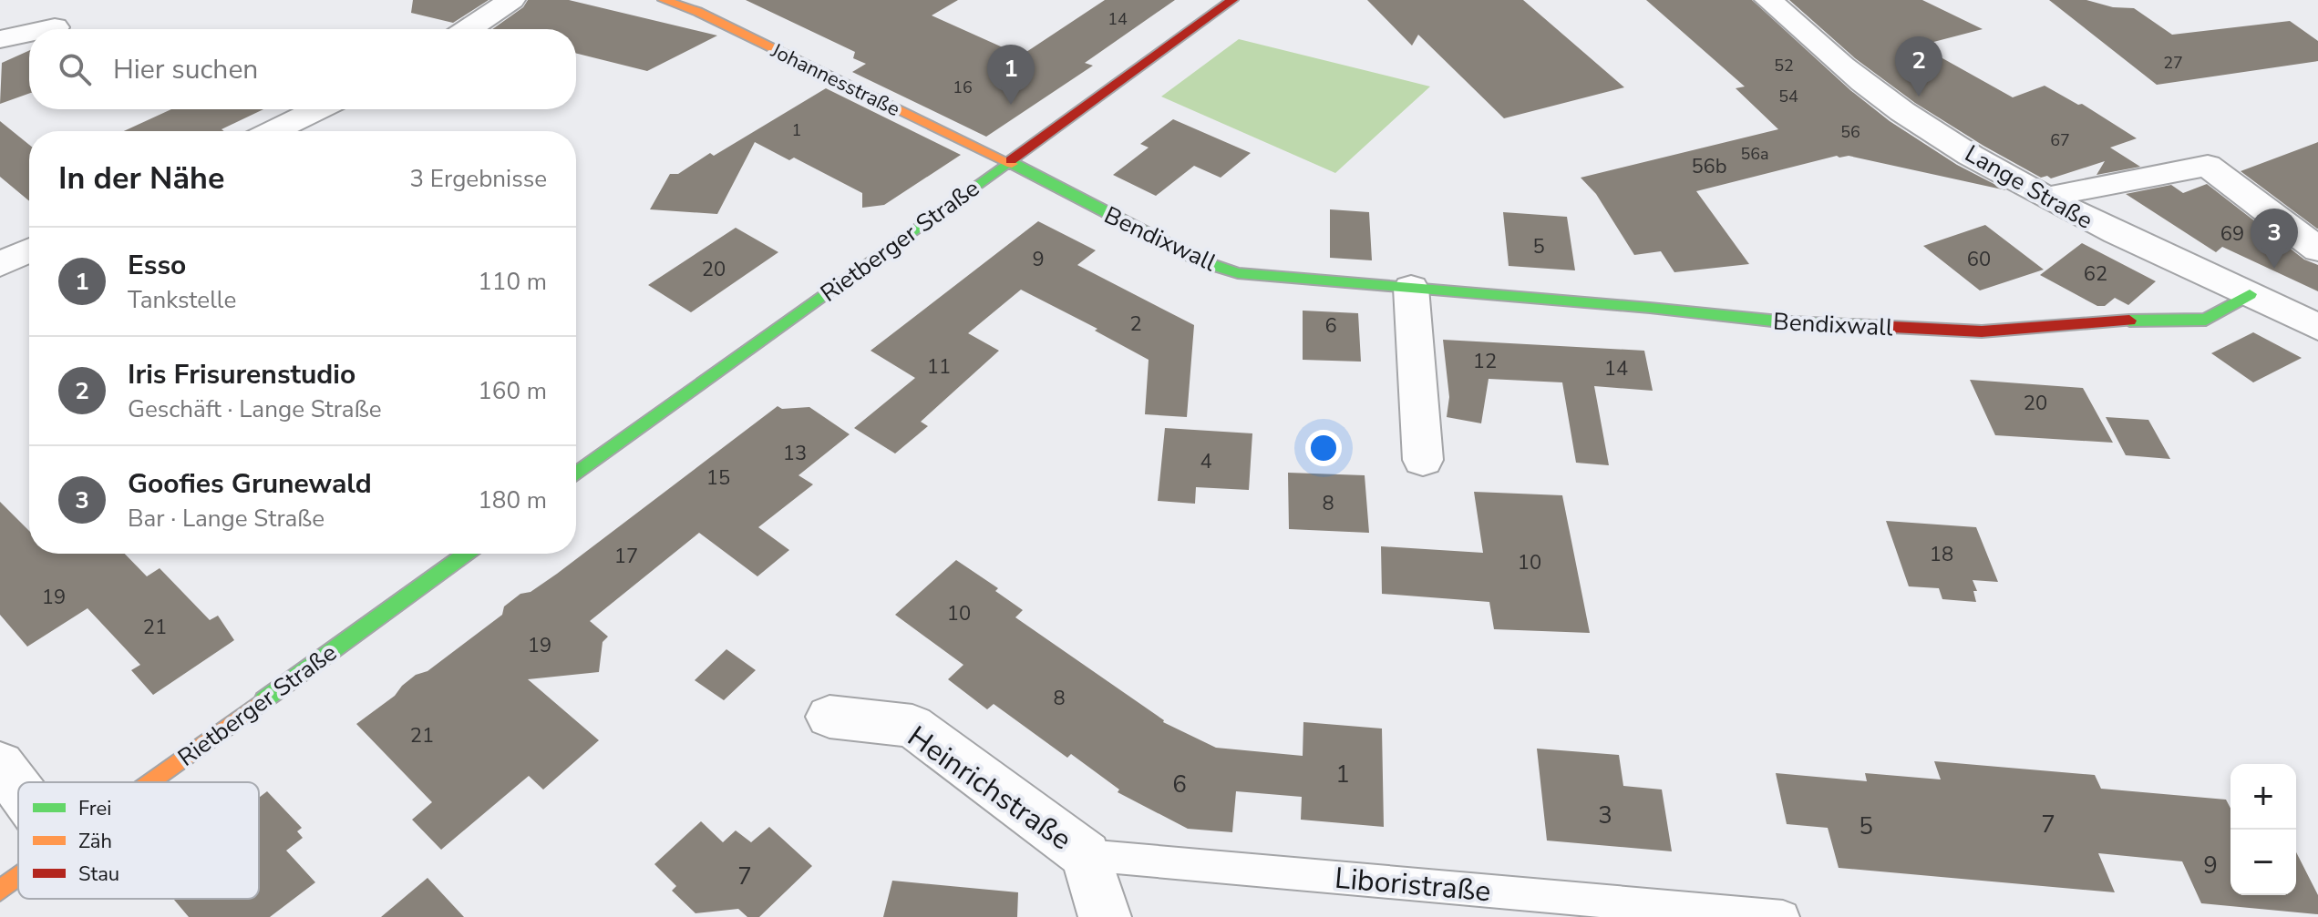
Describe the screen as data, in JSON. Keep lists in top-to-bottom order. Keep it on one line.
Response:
{"streets":{"street":["Johannesstraße","Lange Straße","Bendixwall","Rietberger Straße","Heinrichstraße"],"lane":["Liboristraße"]},"crossings":[["Johannesstraße","Bendixwall"],["Johannesstraße","Rietberger Straße"],["Lange Straße","Bendixwall"],["Bendixwall","Rietberger Straße"],["Heinrichstraße","Liboristraße"]],"house_numbers":["14","27","52","16","54","1","56","67","56a","56b","69","5","9","60","20","62","2","6","12","11","14","20","13","4","15","8","18","17","10","19","10","21","19","8","21","1","6","3","7","5","9","7"],"legend":["Frei","Zäh","Stau"],"page":{"search":"Hier suchen","pins":["2","1","3"],"heading":["In der Nähe","3 Ergebnisse"],"list":[{"mark":"1","name":"Esso","note":"Tankstelle","value":"110 m"},{"mark":"2","name":"Iris Frisurenstudio","note":"Geschäft · Lange Straße","value":"160 m"},{"mark":"3","name":"Goofies Grunewald","note":"Bar · Lange Straße","value":"180 m"}],"map_buttons":["+","−"]}}
